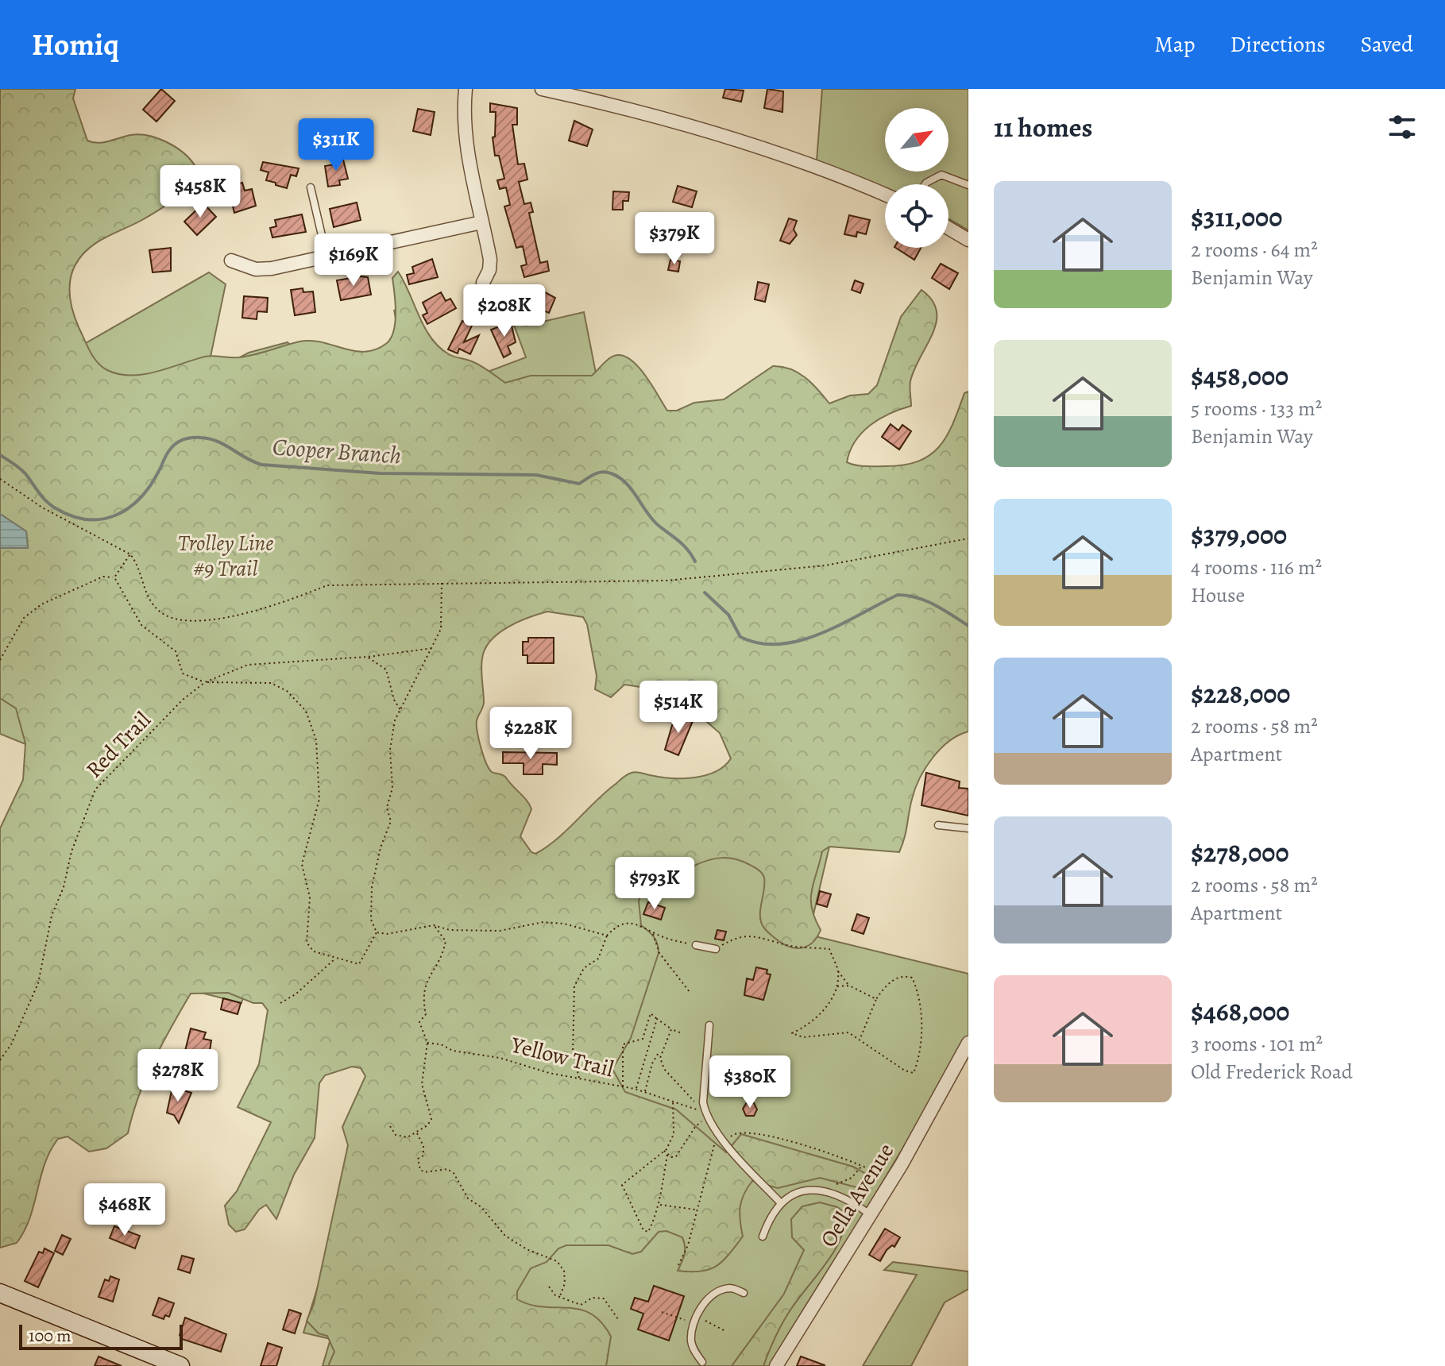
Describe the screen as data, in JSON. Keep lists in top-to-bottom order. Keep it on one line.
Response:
{"streets":{"street":["Oella Avenue"],"path":["Red Trail","Yellow Trail"]},"water":["Cooper Branch"],"parks":["Trolley Line #9 Trail"],"scale_bar":"100 m","north":"top right","page":{"header":"Homiq","nav":["Map","Directions","Saved"],"heading":"11 homes","price":["$311K","$458K","$379K","$169K","$208K","$514K","$228K","$793K","$278K","$380K","$468K"],"list":[{"name":"$311,000","note":"2 rooms · 64 m² · Benjamin Way"},{"name":"$458,000","note":"5 rooms · 133 m² · Benjamin Way"},{"name":"$379,000","note":"4 rooms · 116 m² · House"},{"name":"$228,000","note":"2 rooms · 58 m² · Apartment"},{"name":"$278,000","note":"2 rooms · 58 m² · Apartment"},{"name":"$468,000","note":"3 rooms · 101 m² · Old Frederick Road"}],"scale":"100 m"}}
